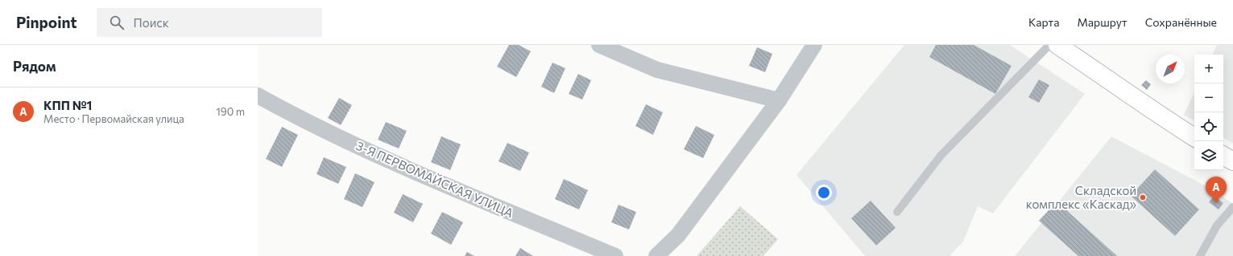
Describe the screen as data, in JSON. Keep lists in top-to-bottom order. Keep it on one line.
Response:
{"streets":{"street":["3-Я ПЕРВОМАЙСКАЯ УЛИЦА"]},"places":["Складской комплекс «Каскад»"],"north":"top right","page":{"header":"Pinpoint","search":"Поиск","nav":["Карта","Маршрут","Сохранённые"],"heading":"Рядом","map_buttons":["+","−"],"list":[{"mark":"A","name":"КПП №1","note":"Место · Первомайская улица","value":"190 m"}],"pins":"A"}}
